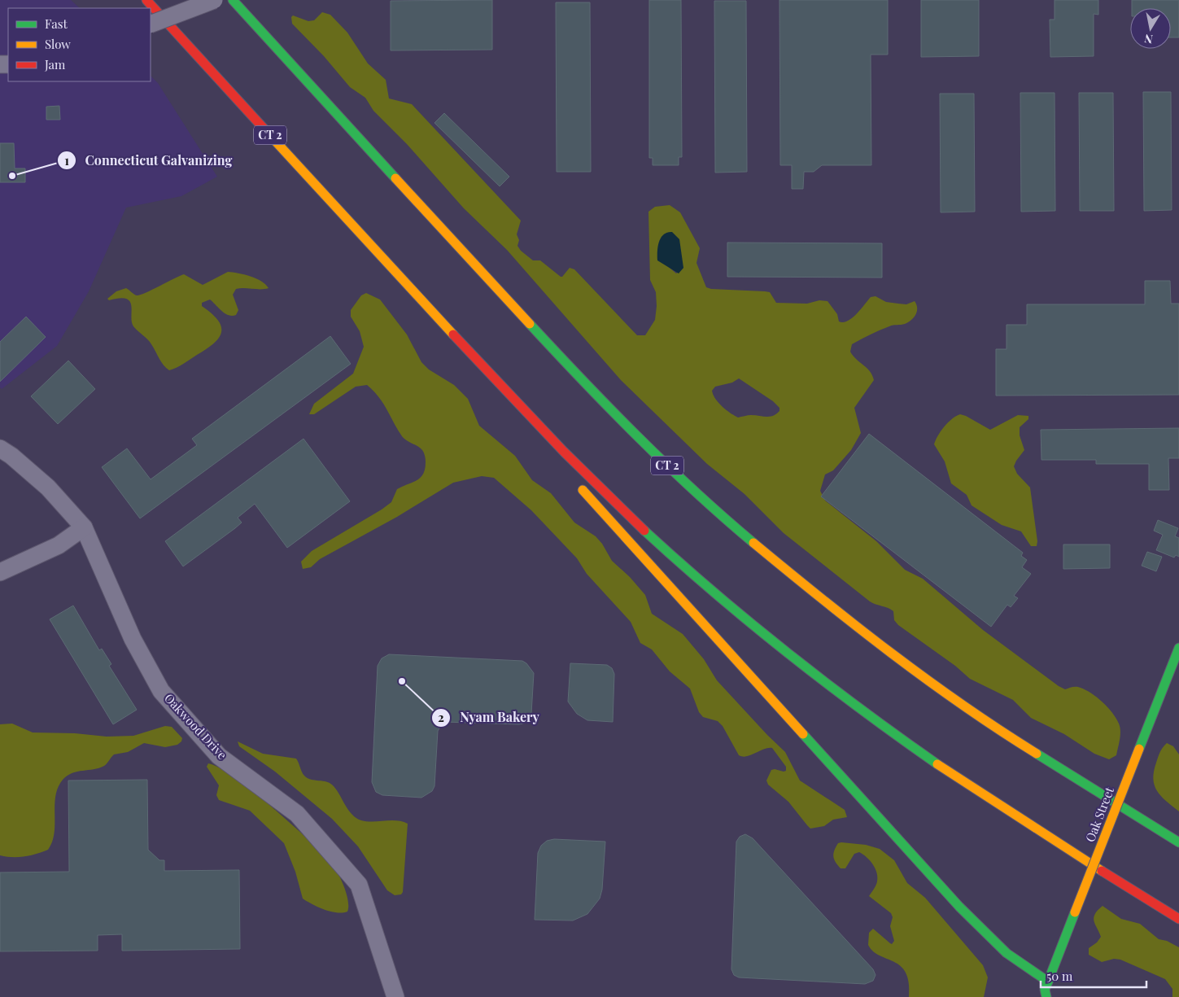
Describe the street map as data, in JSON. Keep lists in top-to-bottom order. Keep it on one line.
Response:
{"streets":{"main road":["CT 2","Oak Street"],"street":["Oakwood Drive"]},"places":["Connecticut Galvanizing","Nyam Bakery"],"legend":["Fast","Slow","Jam"],"scale_bar":"50 m","north":"bottom"}
